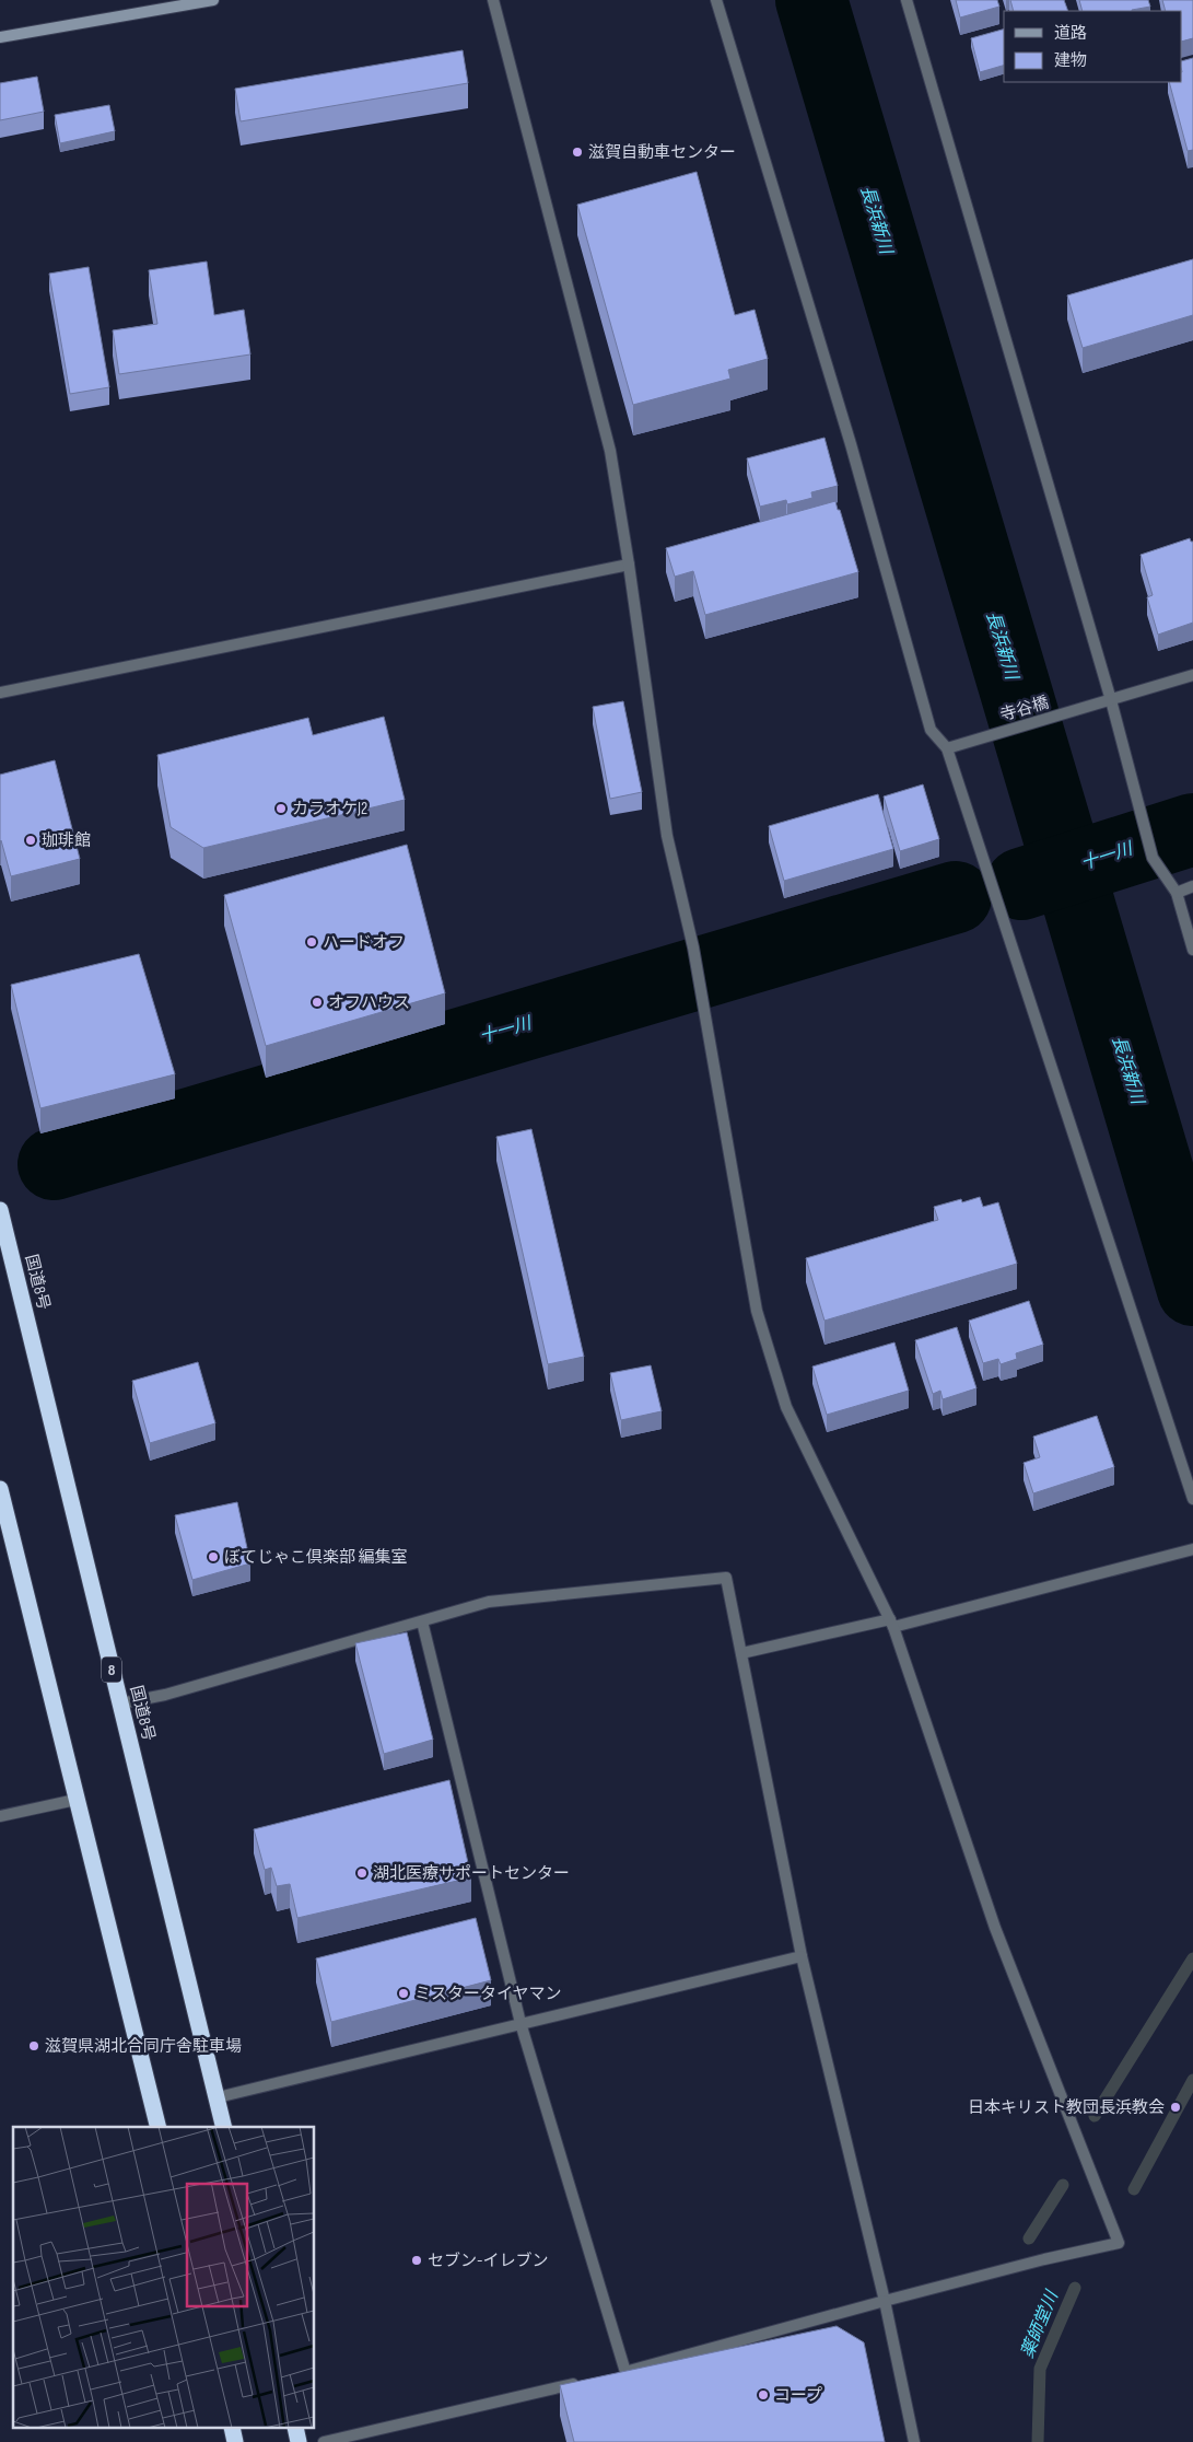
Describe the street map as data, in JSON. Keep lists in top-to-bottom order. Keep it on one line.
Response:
{"streets":{"highway":["国道8号","8"],"street":["寺谷橋"]},"water":["長浜新川","十一川","薬師堂川"],"places":["滋賀自動車センター","カラオケJ2","珈琲館","ハードオフ","オフハウス","ぼてじゃこ倶楽部 編集室","湖北医療サポートセンター","ミスタータイヤマン","滋賀県湖北合同庁舎駐車場","日本キリスト教団長浜教会","セブン-イレブン","コープ"],"legend":["道路","建物"]}
